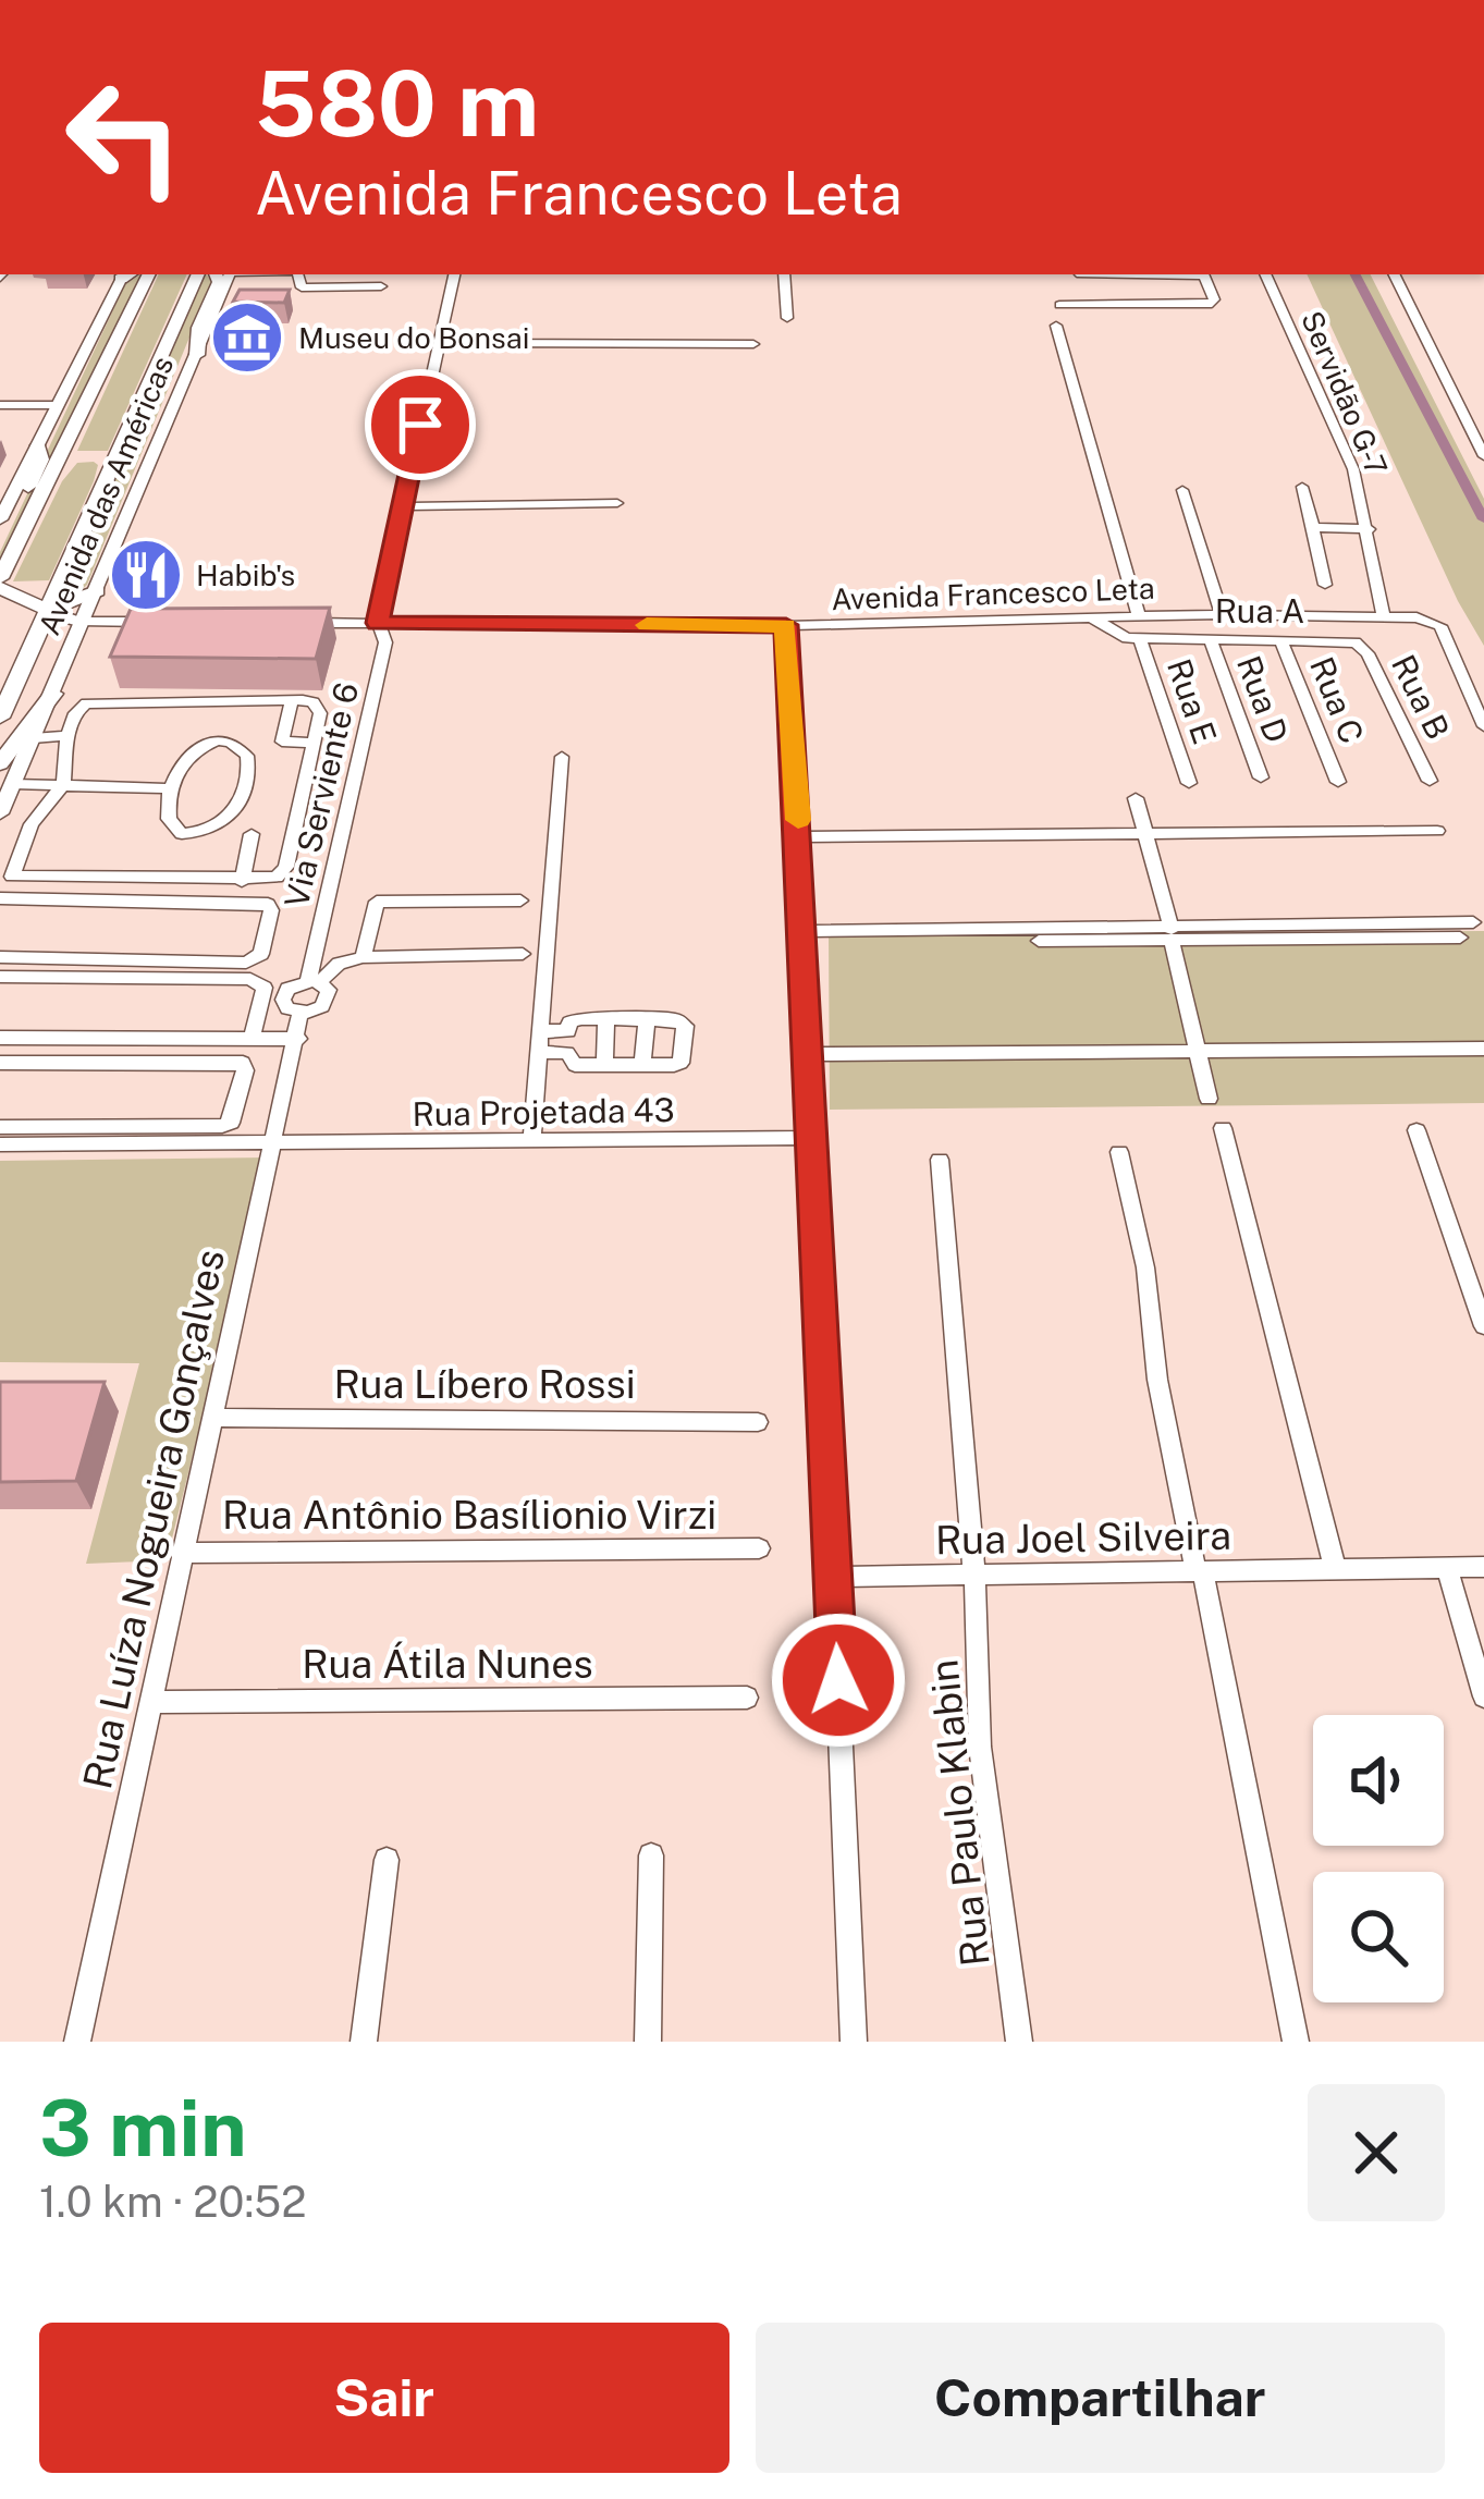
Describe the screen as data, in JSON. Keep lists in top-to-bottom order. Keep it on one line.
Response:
{"streets":{"highway":["Avenida das Américas"],"street":["Servidão G-7","Avenida Francesco Leta","Rua A","Rua B","Rua D","Rua C","Rua E","Via Serviente 6","Rua Projetada 43","Rua Líbero Rossi","Rua Antônio Basílionio Virzi","Rua Luíza Nogueira Gonçalves","Rua Joel Silveira","Rua Átila Nunes","Rua Paulo Klabin"]},"crossings":[["Servidão G-7","Avenida Francesco Leta"],["Avenida Francesco Leta","Rua A"],["Avenida Francesco Leta","Via Serviente 6"],["Rua A","Rua B"],["Rua A","Rua D"],["Rua A","Rua C"],["Rua A","Rua E"],["Via Serviente 6","Rua Luíza Nogueira Gonçalves"],["Rua Projetada 43","Rua Luíza Nogueira Gonçalves"],["Rua Líbero Rossi","Rua Luíza Nogueira Gonçalves"],["Rua Antônio Basílionio Virzi","Rua Luíza Nogueira Gonçalves"],["Rua Luíza Nogueira Gonçalves","Rua Átila Nunes"],["Rua Joel Silveira","Rua Paulo Klabin"]],"places":{"museum":["Museu do Bonsai"],"restaurant":["Habib's"]},"page":{"turn":["580 m","Avenida Francesco Leta"],"heading":["3 min","1.0 km · 20:52"],"buttons":["Sair","Compartilhar"]}}
